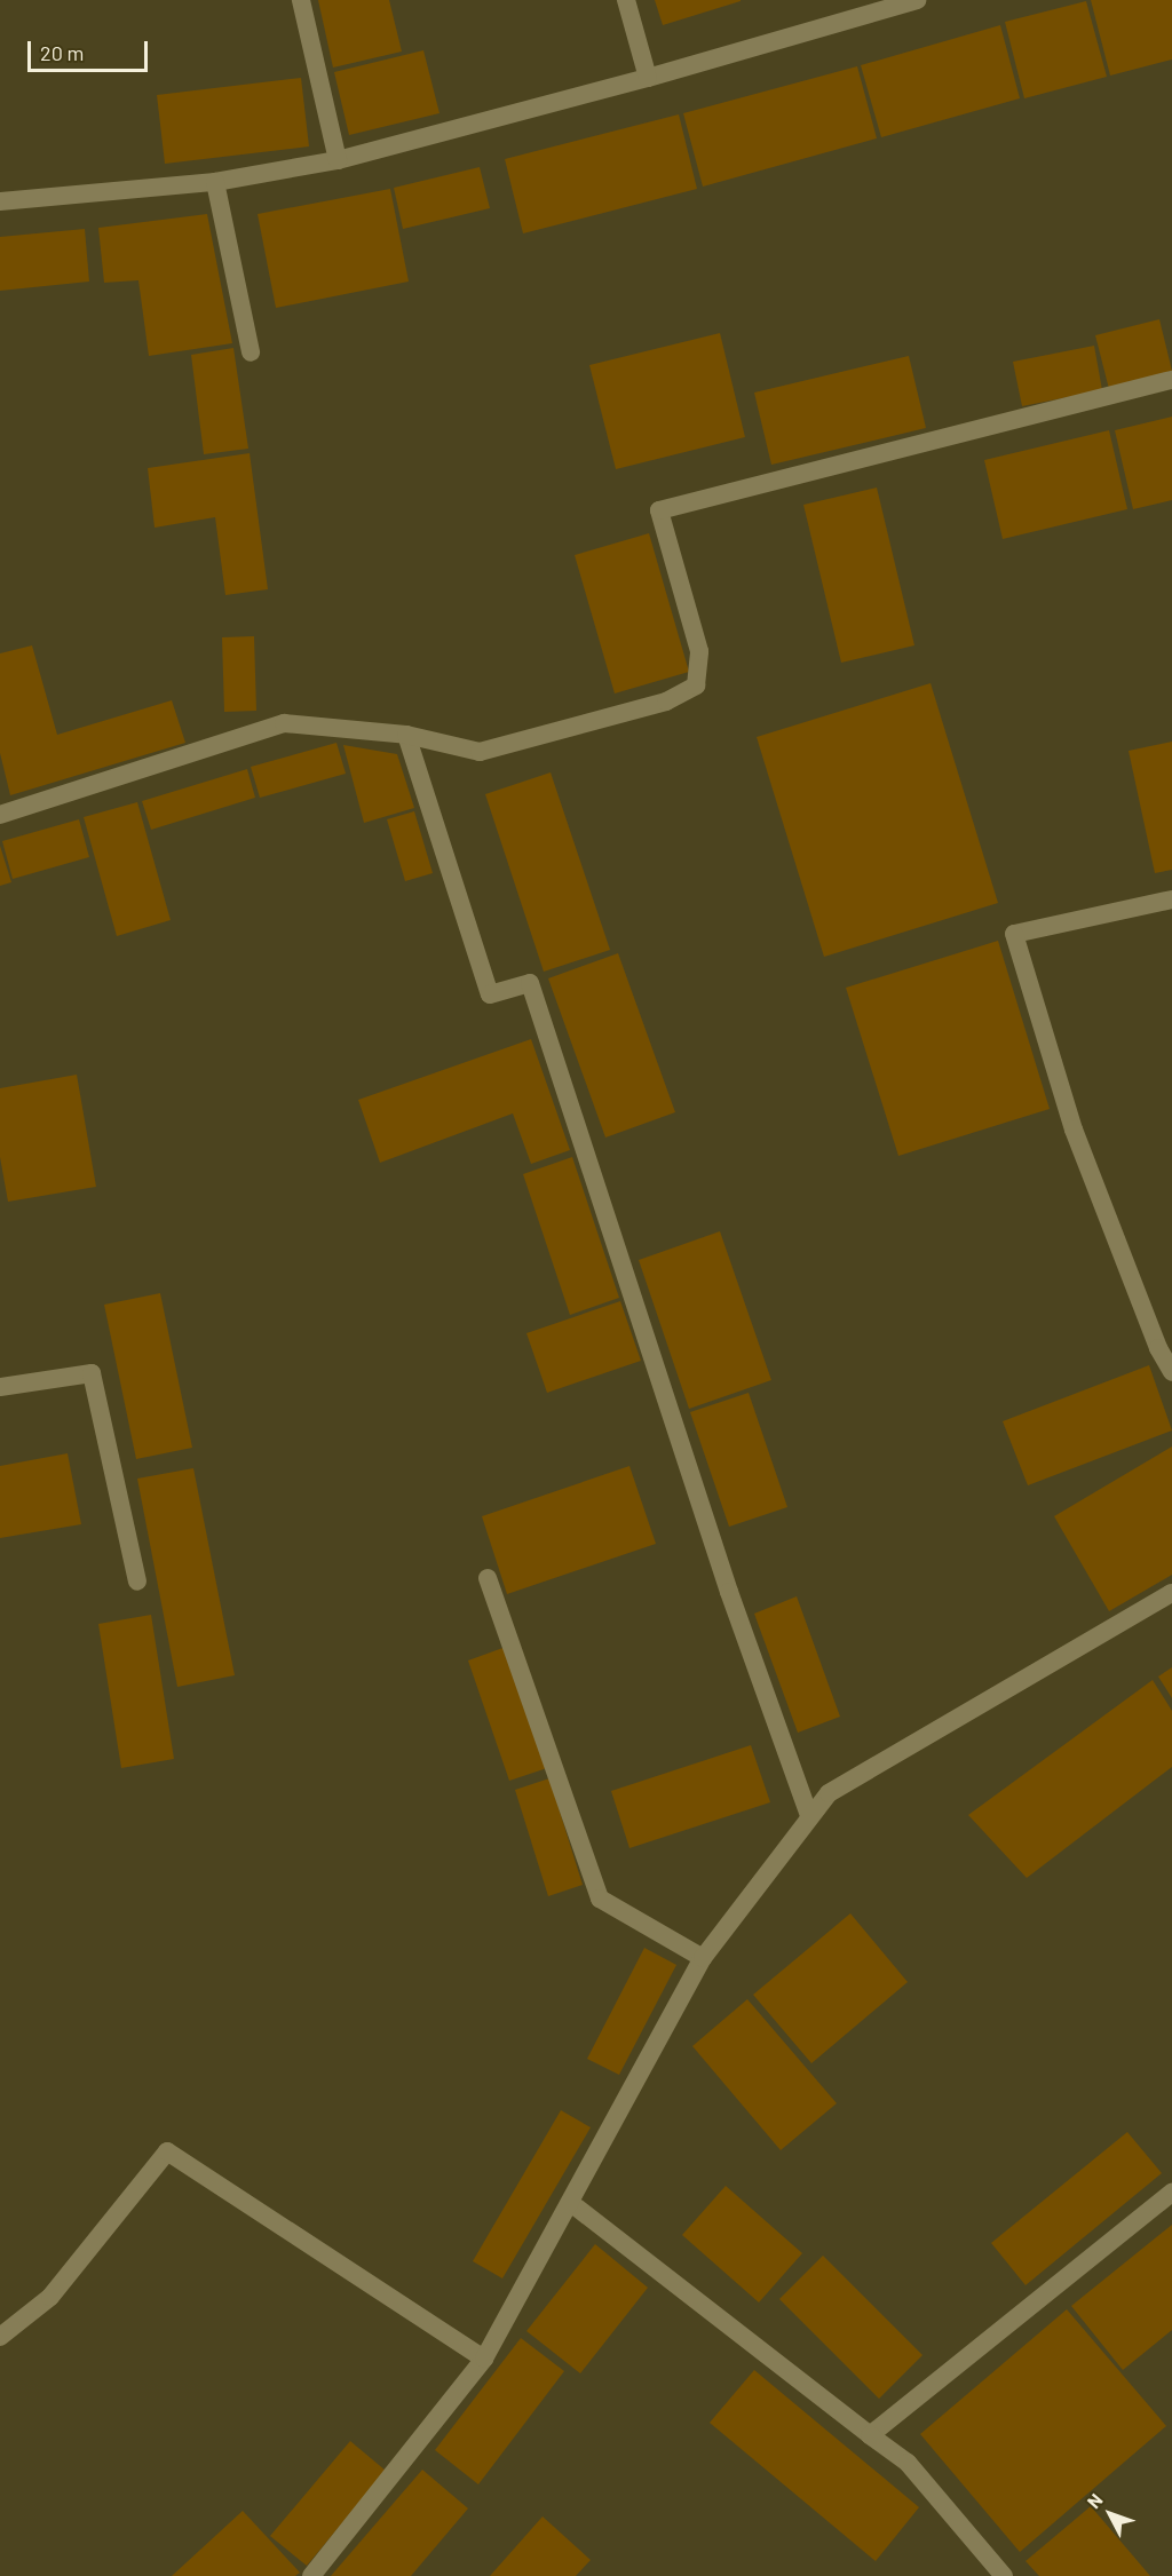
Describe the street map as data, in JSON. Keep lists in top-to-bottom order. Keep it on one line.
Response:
{"scale_bar":"20 m","north":"top left"}
